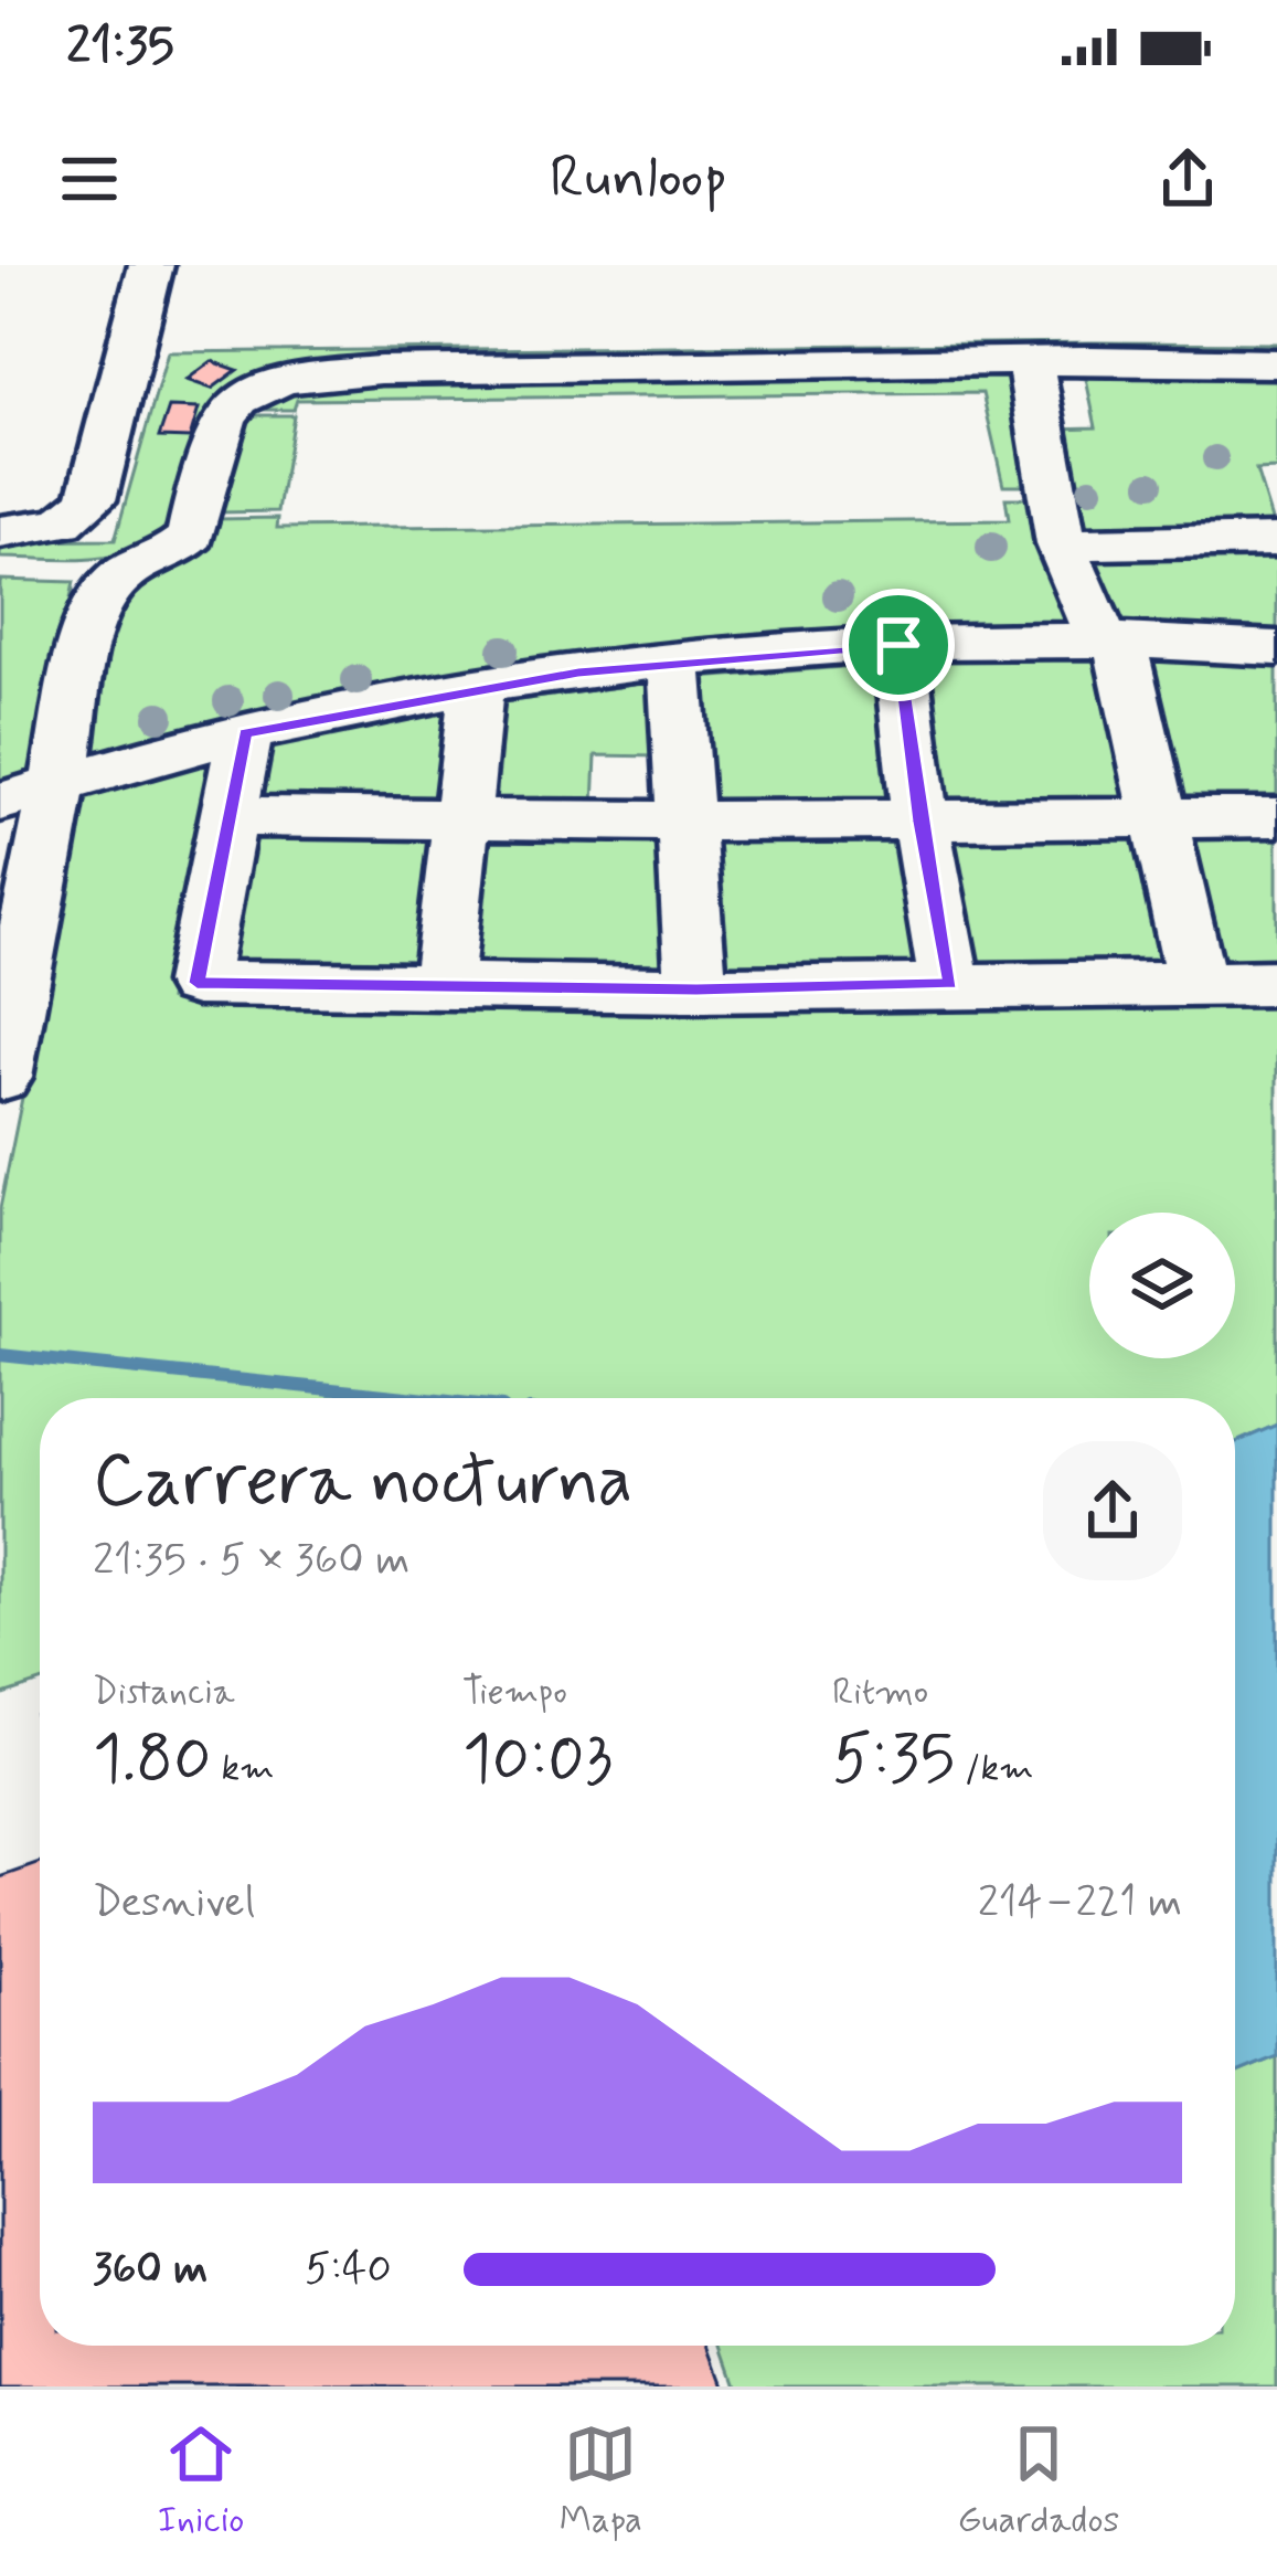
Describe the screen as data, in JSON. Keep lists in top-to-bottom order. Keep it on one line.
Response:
{"page":{"status":"21:35","header":"Runloop","heading":["Carrera nocturna","21:35 · 5 × 360 m"],"stats":[["Distancia","1.80 km"],["Tiempo","10:03"],["Ritmo","5:35 /km"]],"chart":["Desnivel","214–221 m"],"list":[{"name":"360 m","note":"5:40"}],"tabs":["Inicio","Mapa","Guardados"]}}
